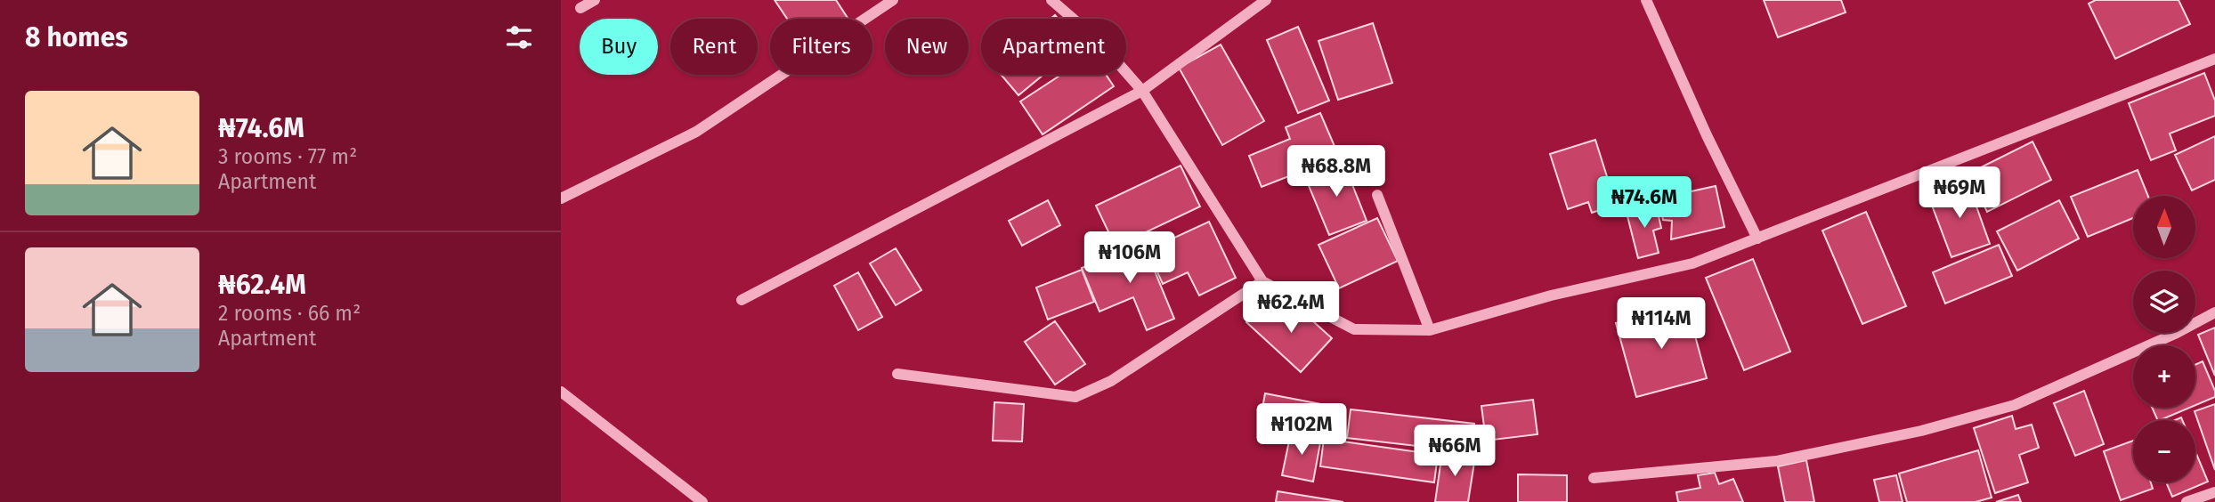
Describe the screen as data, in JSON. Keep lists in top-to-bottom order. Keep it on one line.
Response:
{"north":"top","page":{"heading":"8 homes","chip":["Buy","Rent","Filters","New","Apartment"],"list":[{"name":"₦74.6M","note":"3 rooms · 77 m² · Apartment"},{"name":"₦62.4M","note":"2 rooms · 66 m² · Apartment"}],"price":["₦68.8M","₦69M","₦74.6M","₦106M","₦62.4M","₦114M","₦102M","₦66M"],"map_buttons":["+","−"]}}
